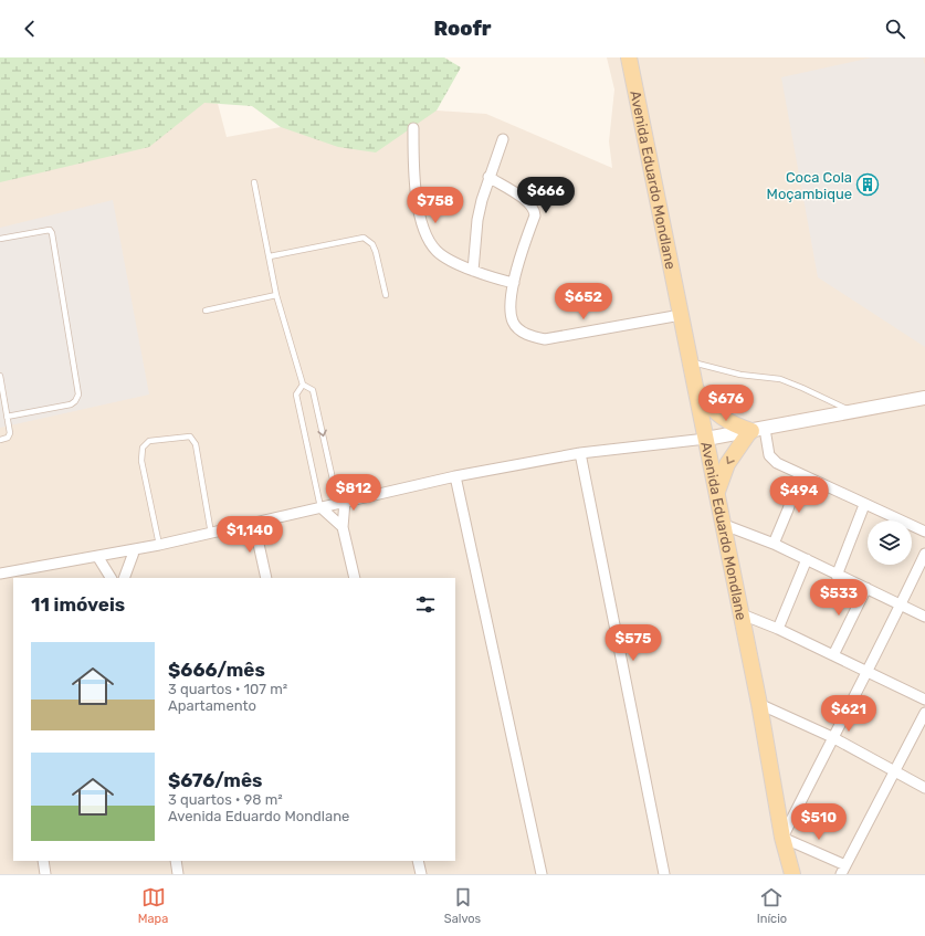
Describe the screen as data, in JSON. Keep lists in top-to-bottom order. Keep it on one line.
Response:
{"streets":{"main road":["Avenida Eduardo Mondlane"]},"places":{"building":["Coca Cola Moçambique"]},"page":{"header":"Roofr","price":["$666","$758","$652","$676","$812","$494","$1,140","$533","$575","$621","$510"],"heading":"11 imóveis","list":[{"name":"$666/mês","note":"3 quartos · 107 m² · Apartamento"},{"name":"$676/mês","note":"3 quartos · 98 m² · Avenida Eduardo Mondlane"}],"tabs":["Mapa","Salvos","Início"]}}
